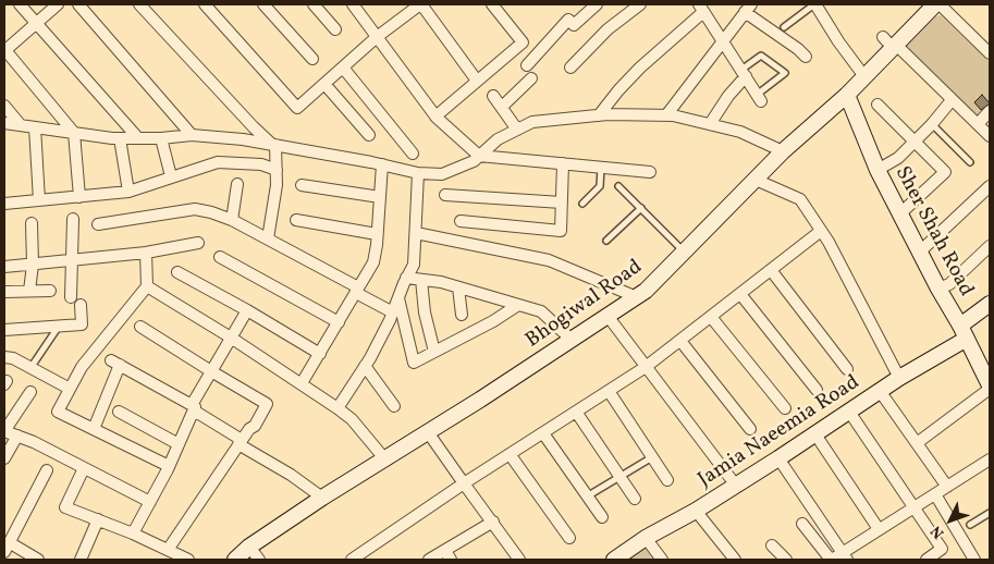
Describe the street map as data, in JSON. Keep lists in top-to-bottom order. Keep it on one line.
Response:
{"streets":{"main road":["Sher Shah Road","Bhogiwal Road","Jamia Naeemia Road"]},"crossings":[["Sher Shah Road","Bhogiwal Road"],["Sher Shah Road","Jamia Naeemia Road"]],"north":"bottom left"}
